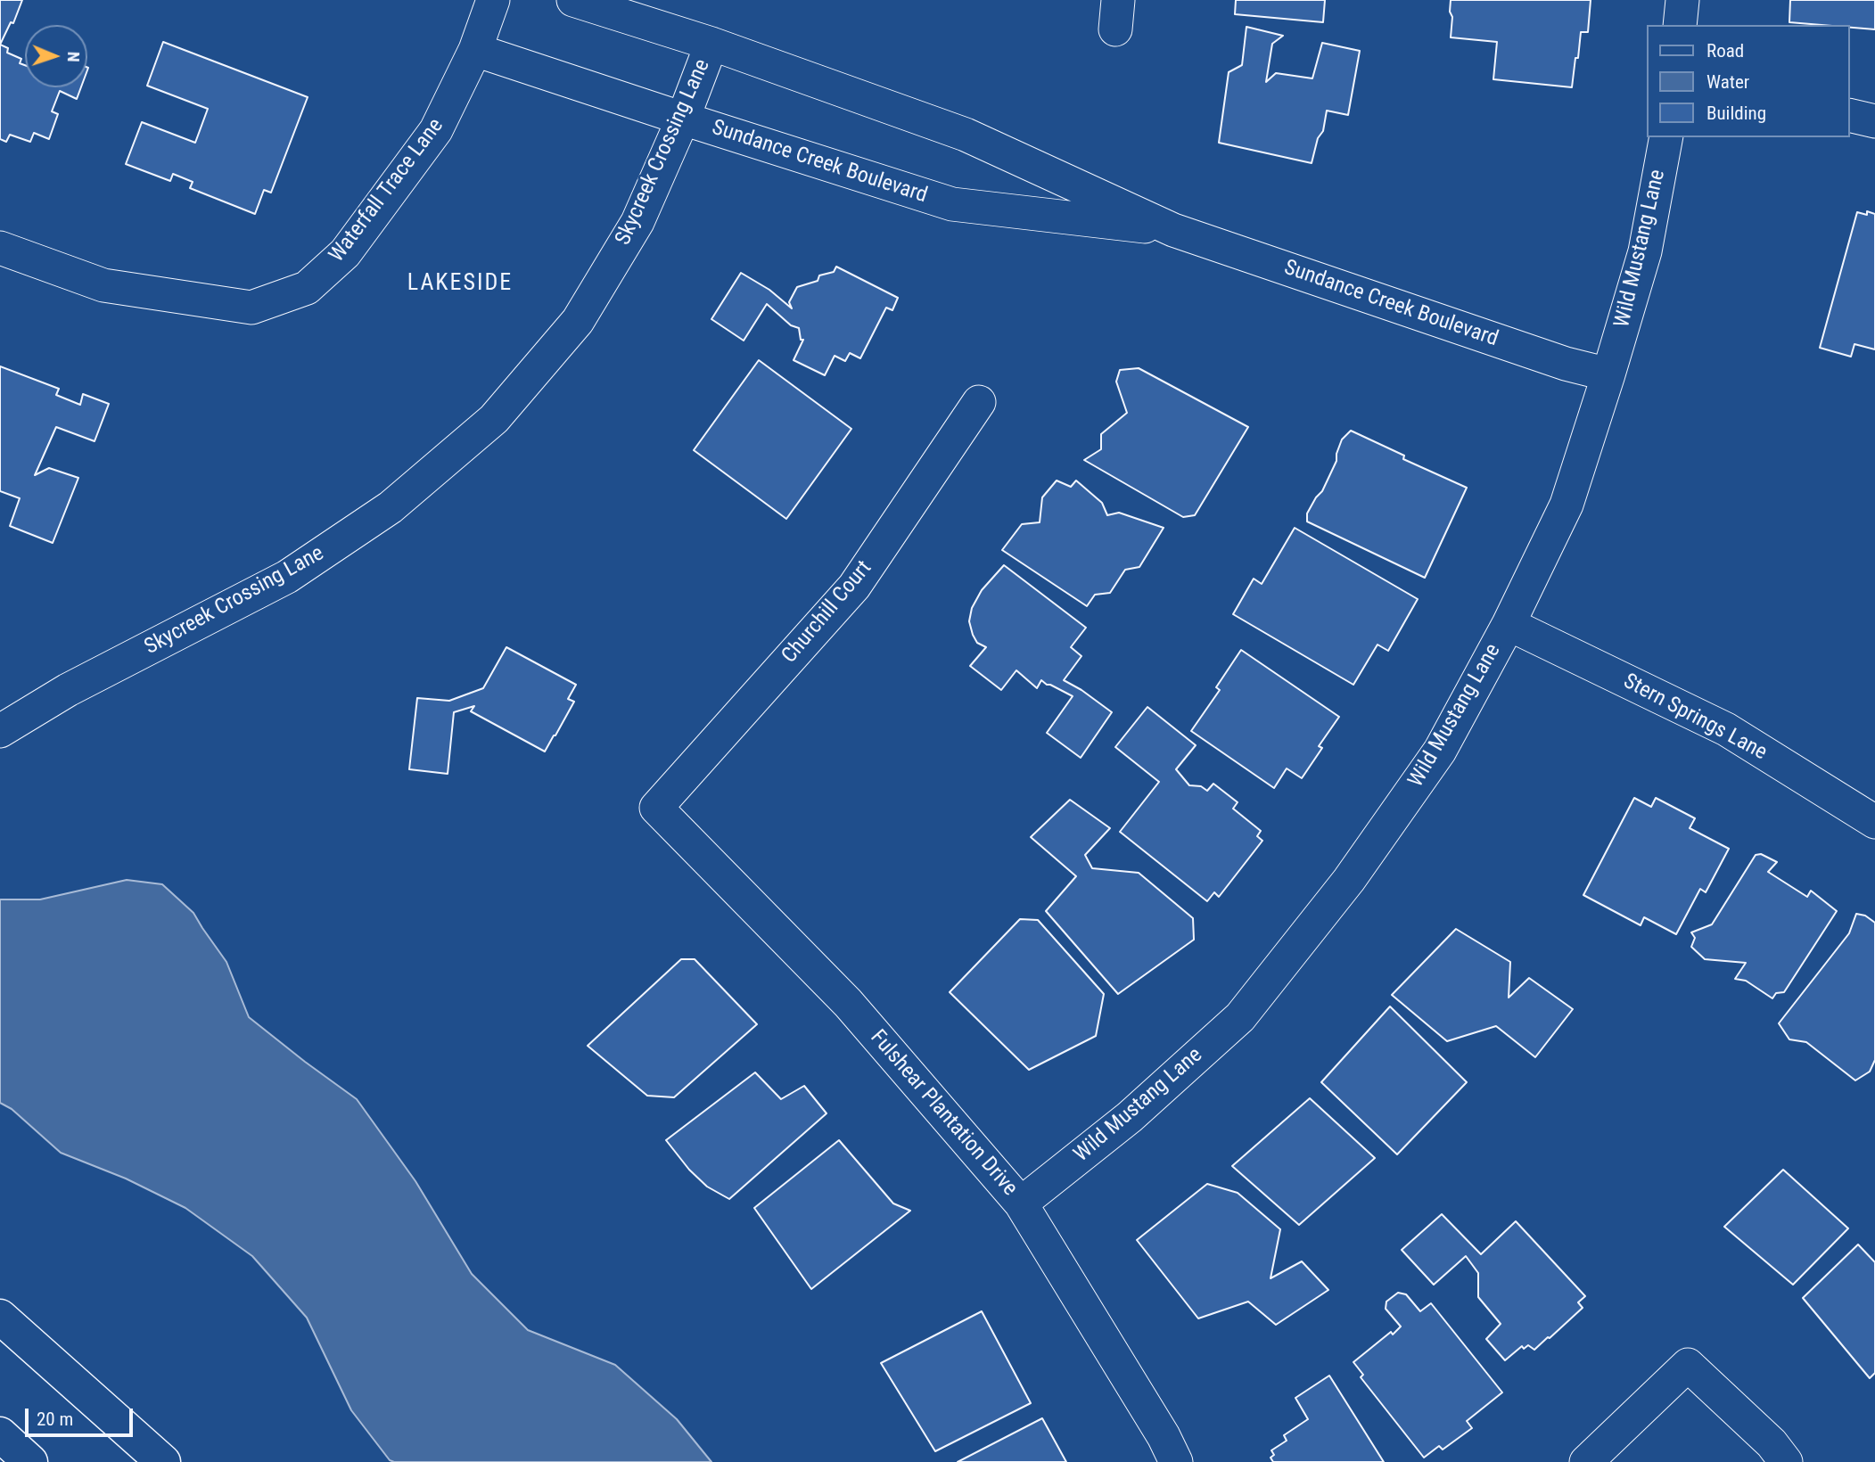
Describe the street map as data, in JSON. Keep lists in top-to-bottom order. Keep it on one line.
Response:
{"streets":{"street":["Skycreek Crossing Lane","Sundance Creek Boulevard","Waterfall Trace Lane","Wild Mustang Lane","Churchill Court","Stern Springs Lane","Fulshear Plantation Drive"]},"crossings":[["Skycreek Crossing Lane","Sundance Creek Boulevard"],["Sundance Creek Boulevard","Waterfall Trace Lane"],["Sundance Creek Boulevard","Wild Mustang Lane"],["Wild Mustang Lane","Stern Springs Lane"],["Wild Mustang Lane","Fulshear Plantation Drive"],["Churchill Court","Fulshear Plantation Drive"]],"districts":["LAKESIDE"],"legend":["Road","Water","Building"],"scale_bar":"20 m","north":"right"}
